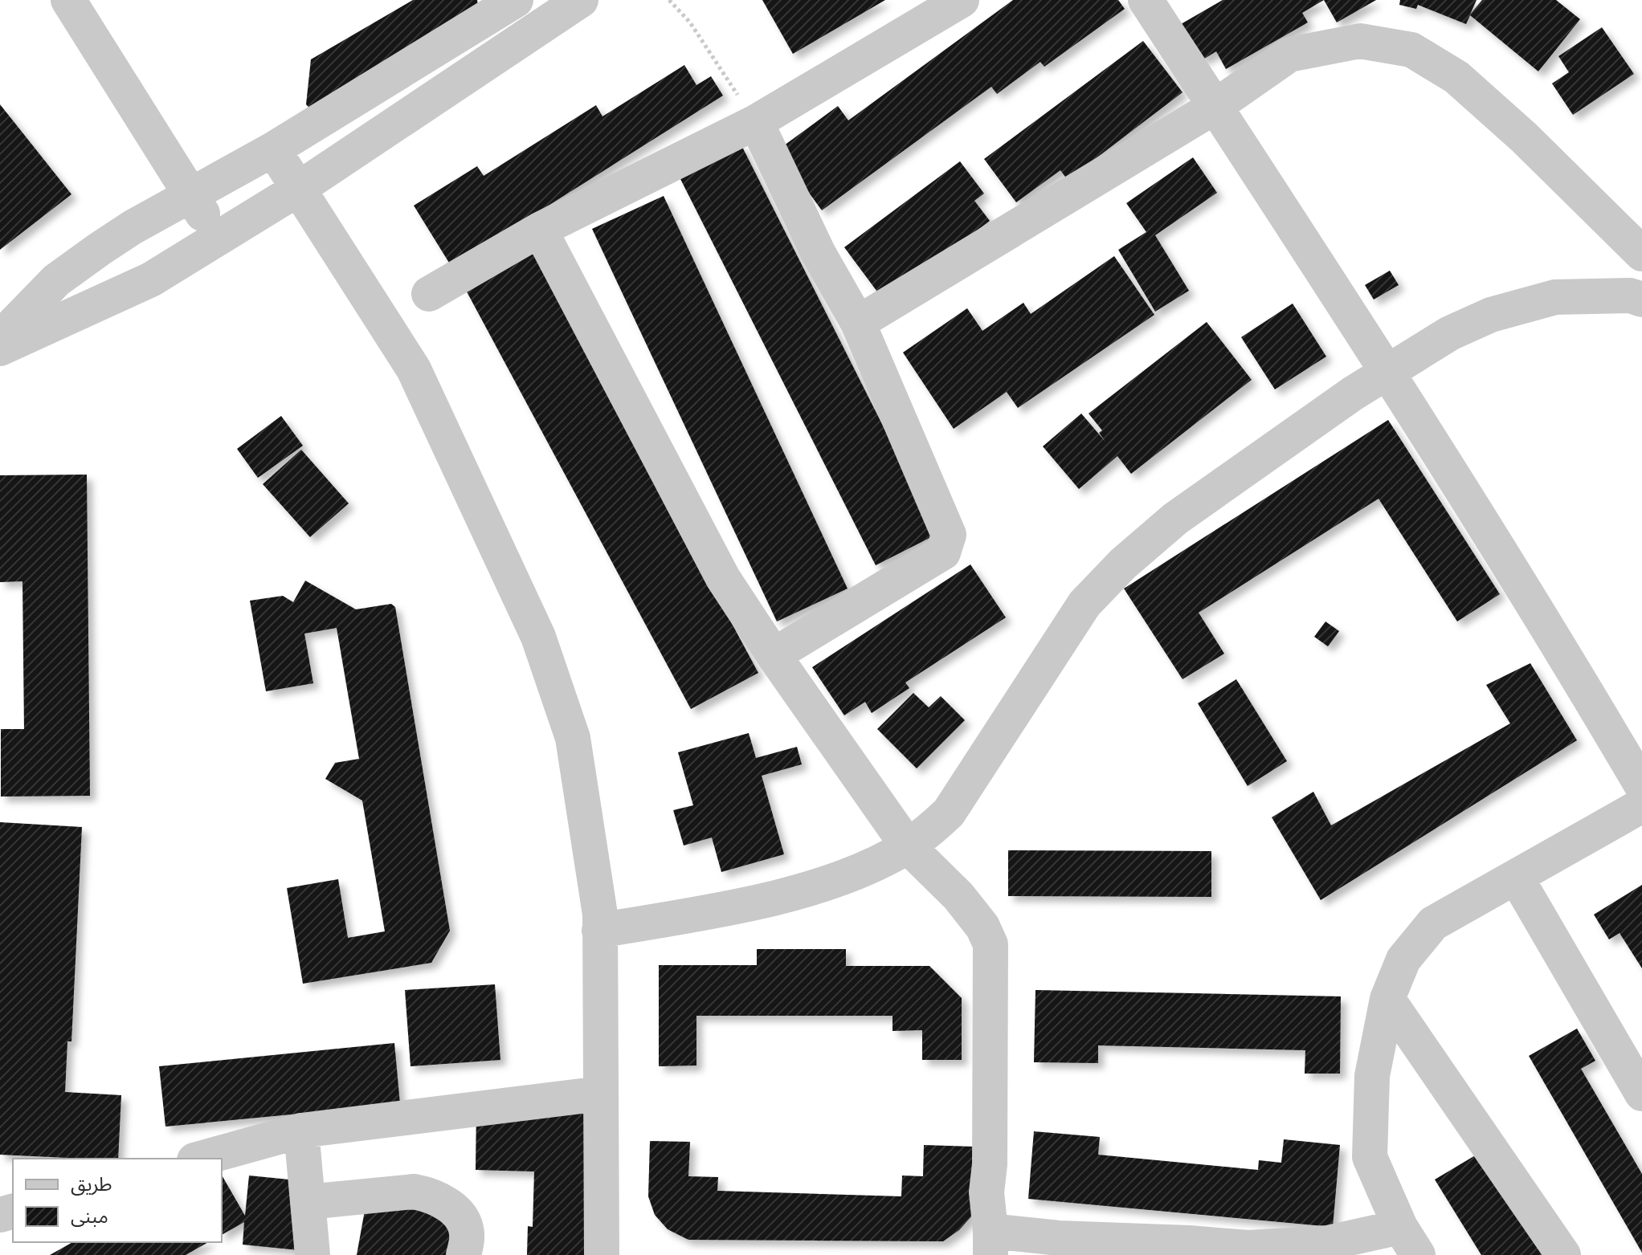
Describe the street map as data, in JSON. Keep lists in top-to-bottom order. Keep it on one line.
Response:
{"legend":["طريق","مبنى"]}
